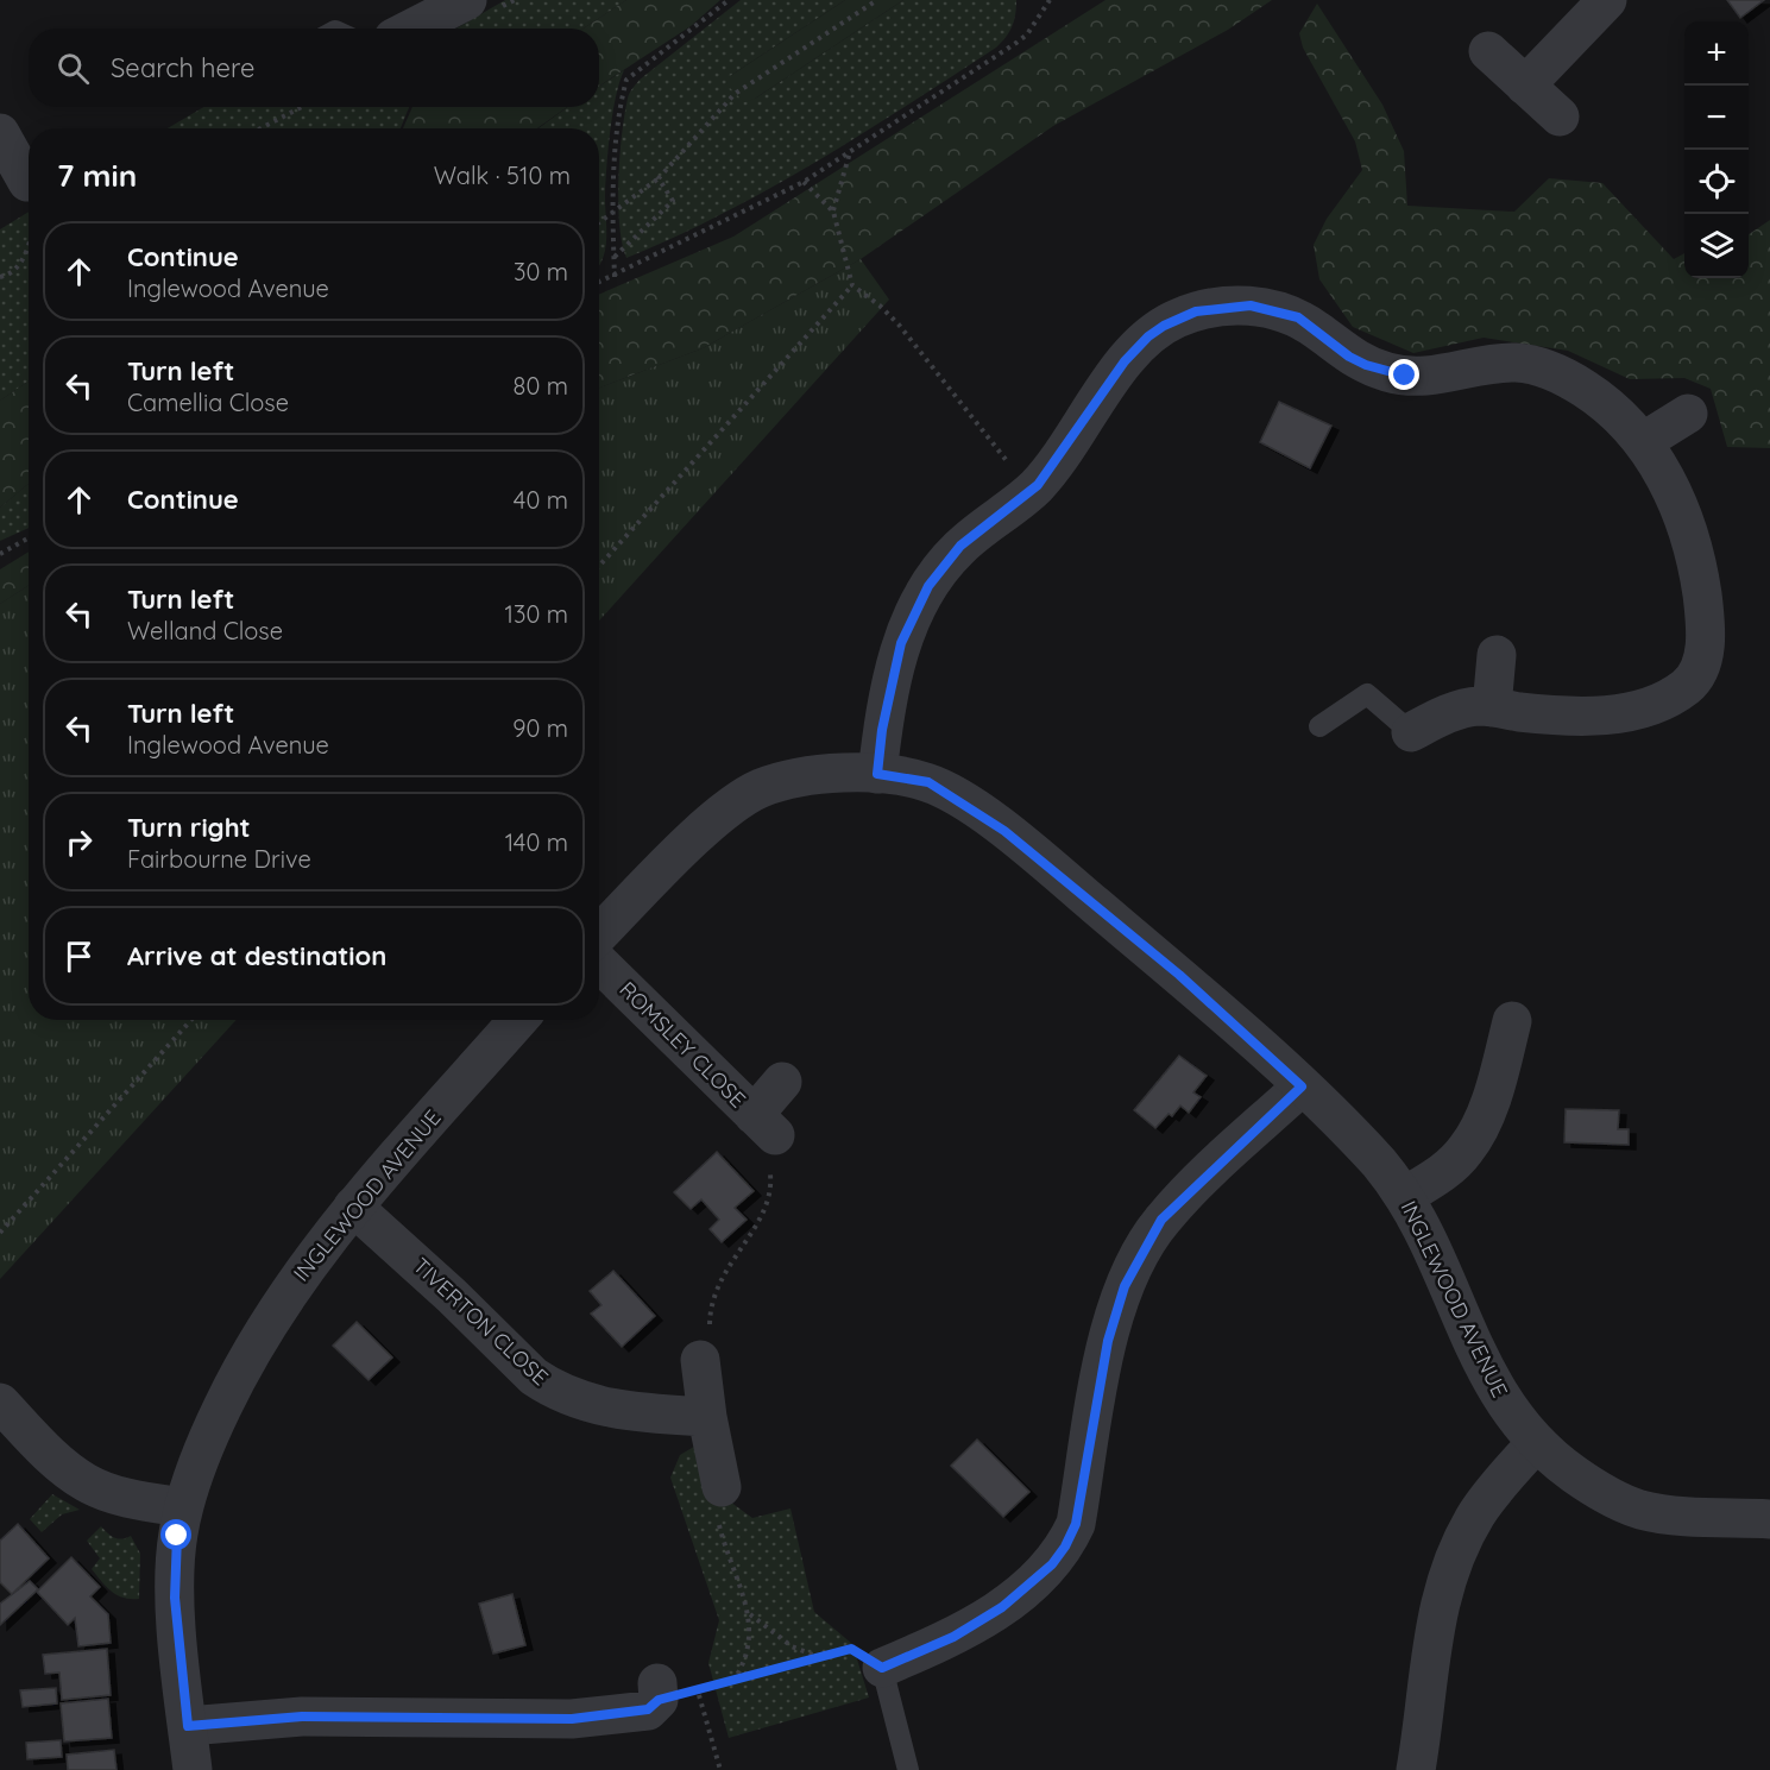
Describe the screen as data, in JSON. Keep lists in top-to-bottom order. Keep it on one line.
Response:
{"streets":{"street":["ROMSLEY CLOSE","INGLEWOOD AVENUE","TIVERTON CLOSE"]},"crossings":[["INGLEWOOD AVENUE","TIVERTON CLOSE"]],"page":{"map_buttons":["+","−"],"search":"Search here","heading":["7 min","Walk · 510 m"],"list":[["Continue","Inglewood Avenue","30 m"],["Turn left","Camellia Close","80 m"],["Continue","40 m"],["Turn left","Welland Close","130 m"],["Turn left","Inglewood Avenue","90 m"],["Turn right","Fairbourne Drive","140 m"],"Arrive at destination"]}}
